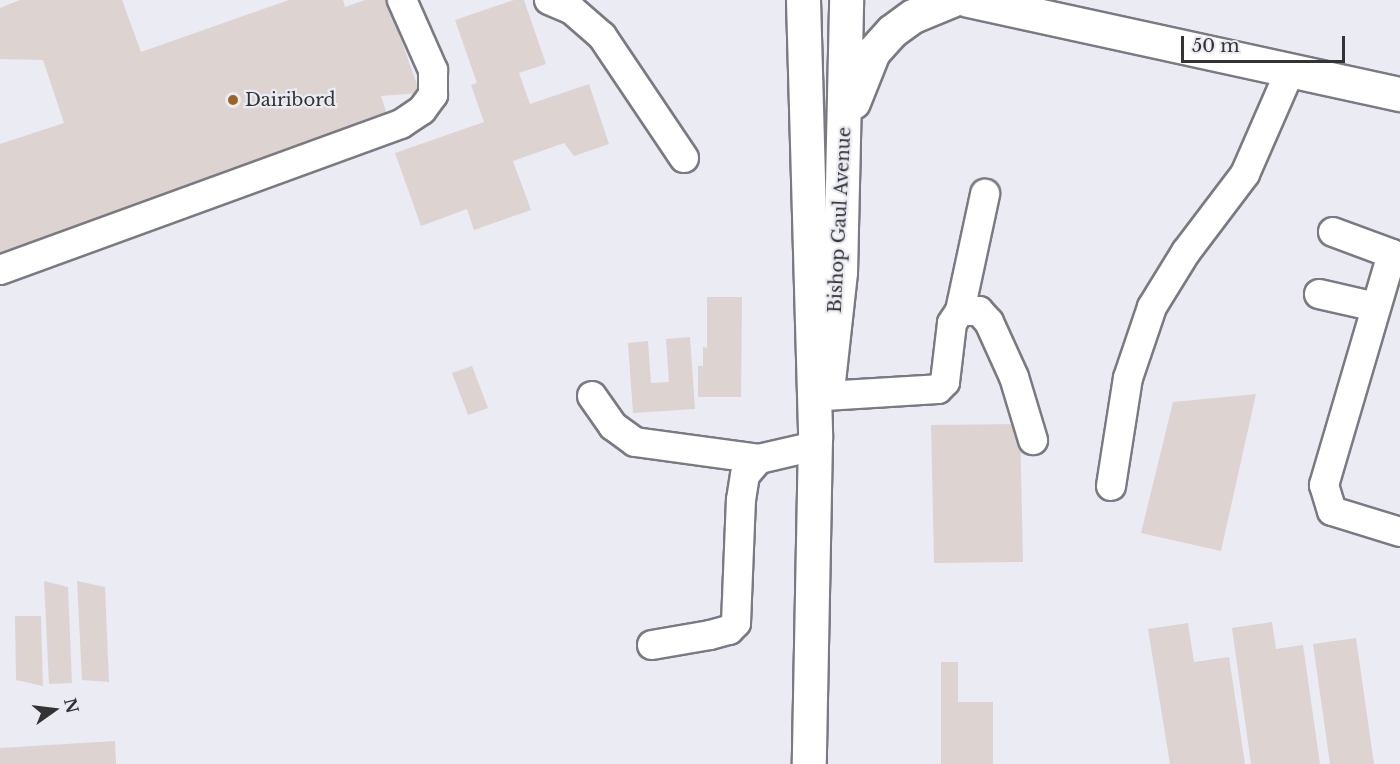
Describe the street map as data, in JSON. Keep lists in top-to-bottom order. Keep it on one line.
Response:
{"streets":{"main road":["Bishop Gaul Avenue"]},"places":["Dairibord"],"scale_bar":"50 m","north":"right"}
